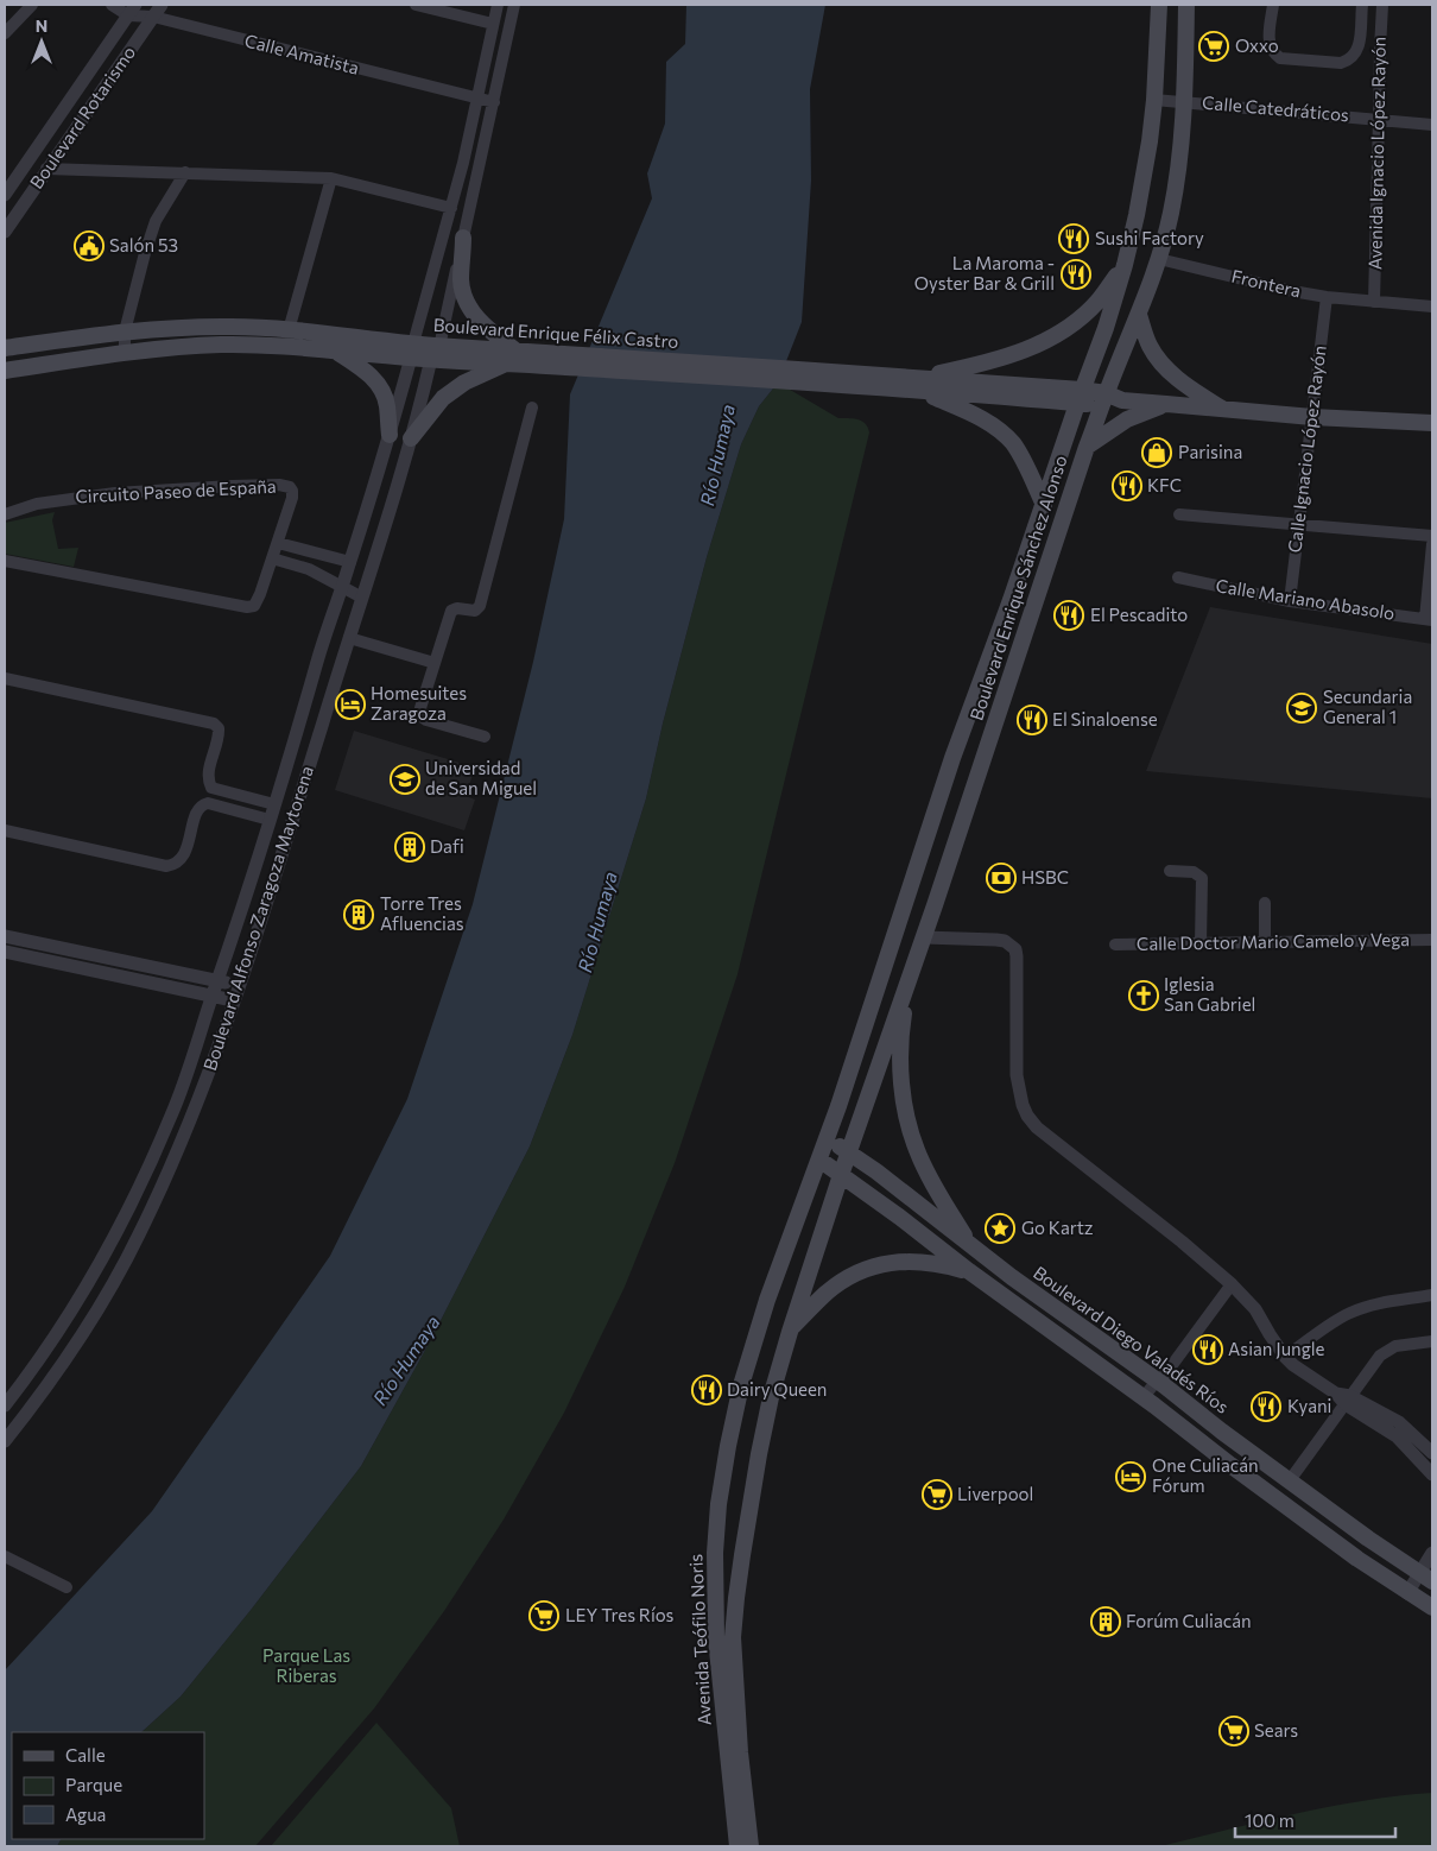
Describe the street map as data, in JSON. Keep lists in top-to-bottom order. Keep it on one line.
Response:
{"streets":{"main road":["Boulevard Enrique Félix Castro","Boulevard Enrique Sánchez Alonso","Boulevard Diego Valadés Ríos","Avenida Teófilo Noris"],"street":["Calle Amatista","Calle Catedráticos","Boulevard Rotarismo","Avenida Ignacio López Rayón","Frontera","Calle Ignacio López Rayón","Circuito Paseo de España","Calle Mariano Abasolo","Boulevard Alfonso Zaragoza Maytorena","Calle Doctor Mario Camelo y Vega"]},"crossings":[["Calle Amatista","Boulevard Rotarismo"],["Calle Amatista","Boulevard Alfonso Zaragoza Maytorena"],["Calle Catedráticos","Avenida Ignacio López Rayón"],["Calle Catedráticos","Boulevard Enrique Sánchez Alonso"],["Avenida Ignacio López Rayón","Frontera"],["Frontera","Calle Ignacio López Rayón"],["Frontera","Boulevard Enrique Sánchez Alonso"],["Boulevard Enrique Félix Castro","Boulevard Enrique Sánchez Alonso"],["Boulevard Enrique Félix Castro","Boulevard Alfonso Zaragoza Maytorena"],["Calle Ignacio López Rayón","Calle Mariano Abasolo"],["Boulevard Enrique Sánchez Alonso","Boulevard Diego Valadés Ríos"],["Boulevard Enrique Sánchez Alonso","Avenida Teófilo Noris"]],"water":["Río Humaya"],"parks":["Parque Las Riberas"],"places":{"supermarket":["Oxxo","Liverpool","LEY Tres Ríos","Sears"],"restaurant":["Sushi Factory","La Maroma - Oyster Bar & Grill","KFC","El Pescadito","El Sinaloense","Asian Jungle","Dairy Queen","Kyani"],"public building":["Salón 53"],"shop":["Parisina"],"hotel":["Homesuites Zaragoza","One Culiacán Fórum"],"school or university":["Secundaria General 1","Universidad de San Miguel"],"building":["Dafi","Torre Tres Afluencias","Forúm Culiacán"],"bank":["HSBC"],"church":["Iglesia San Gabriel"],"place":["Go Kartz"]},"legend":["Calle","Parque","Agua"],"scale_bar":"100 m","north":"top"}
